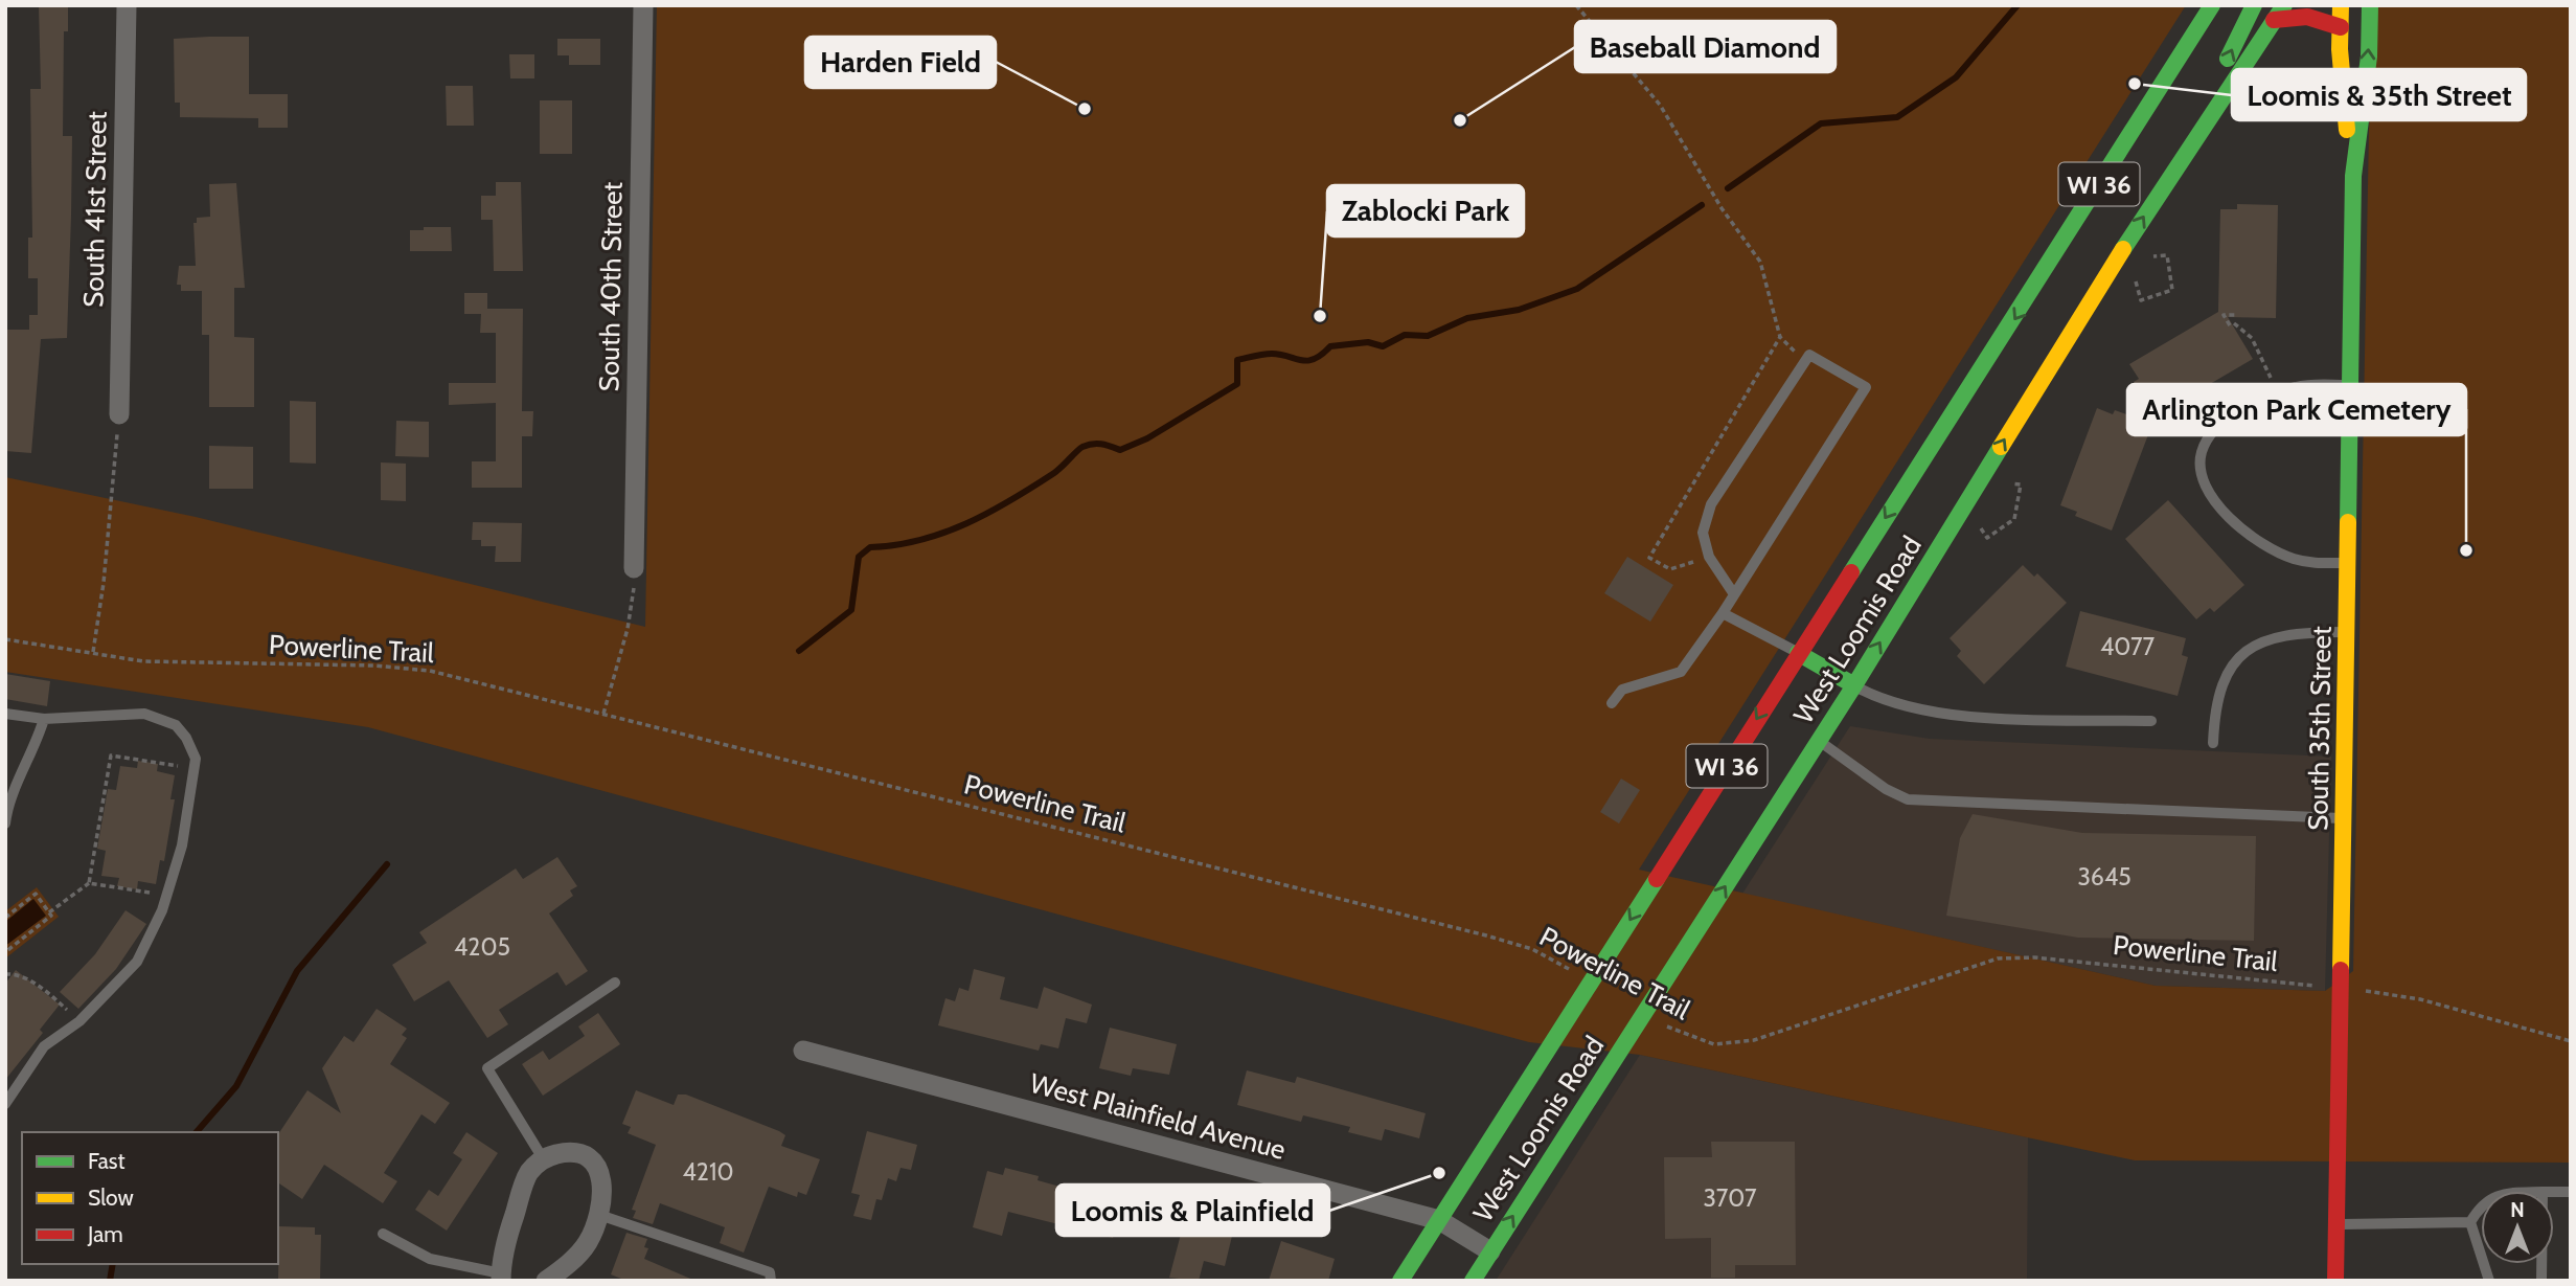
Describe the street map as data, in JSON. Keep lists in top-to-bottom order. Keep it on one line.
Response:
{"streets":{"main road":["WI 36","West Loomis Road","South 35th Street"],"street":["South 41st Street","South 40th Street","West Plainfield Avenue"],"path":["Powerline Trail"]},"crossings":[["West Loomis Road","Powerline Trail"],["West Loomis Road","West Plainfield Avenue"],["Powerline Trail","South 35th Street"]],"places":["Loomis & 35th Street","Harden Field","Baseball Diamond","Zablocki Park","Arlington Park Cemetery","Loomis & Plainfield"],"house_numbers":["4077","3645","4205","4210","3707"],"legend":["Fast","Slow","Jam"],"north":"top"}
